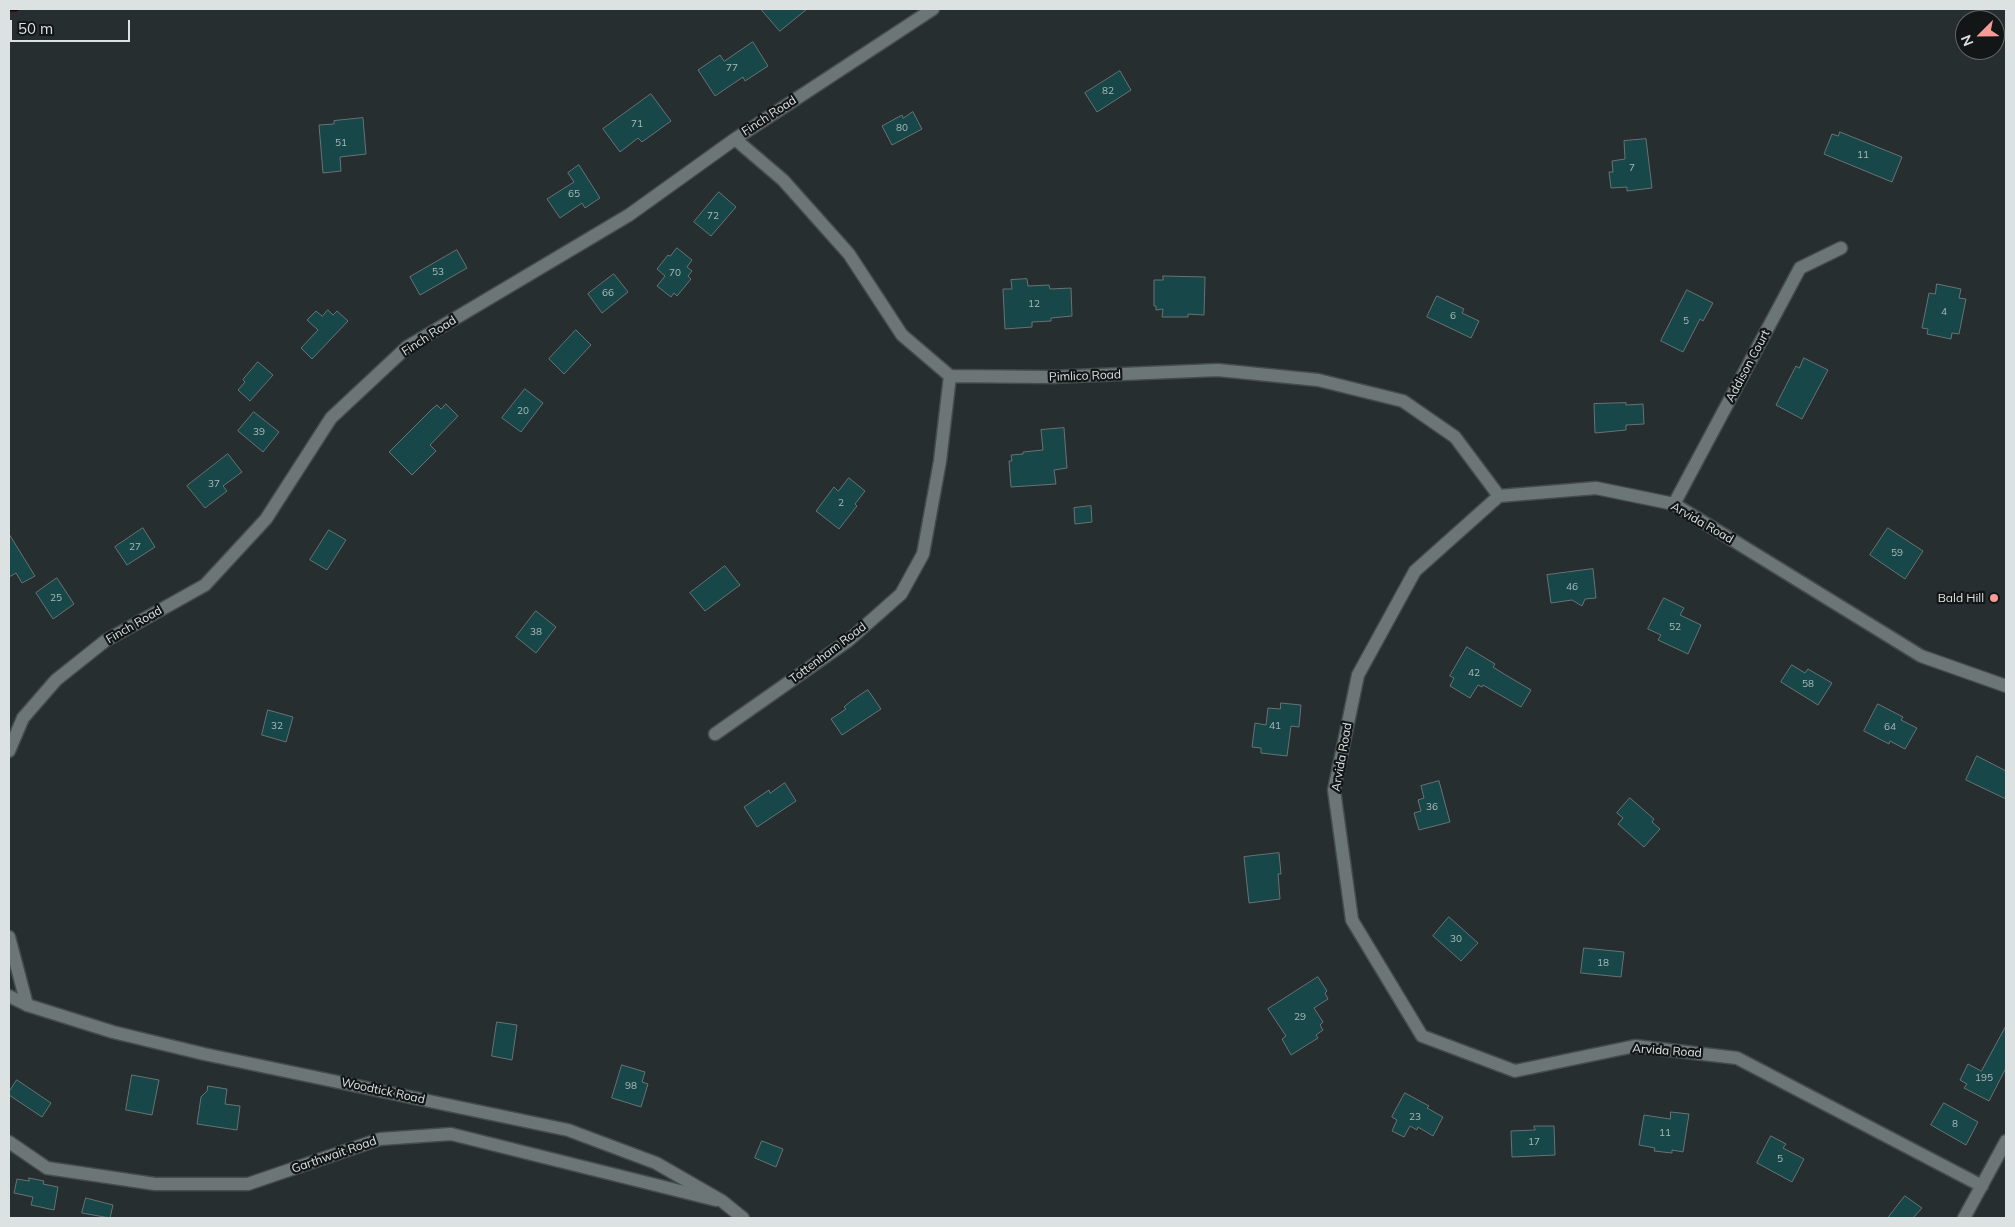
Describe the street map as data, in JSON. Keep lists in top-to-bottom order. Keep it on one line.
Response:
{"streets":{"street":["Finch Road","Addison Court","Pimlico Road","Arvida Road","Tottenham Road","Woodtick Road","Garthwait Road"]},"crossings":[["Addison Court","Arvida Road"],["Pimlico Road","Arvida Road"],["Pimlico Road","Tottenham Road"],["Woodtick Road","Garthwait Road"]],"places":["Bald Hill"],"house_numbers":["77","82","71","80","51","11","7","65","72","53","70","66","12","4","6","5","20","39","37","2","27","59","46","25","52","38","42","58","32","41","64","36","30","18","29","195","98","23","8","11","17","5"],"scale_bar":"50 m","north":"bottom left"}
